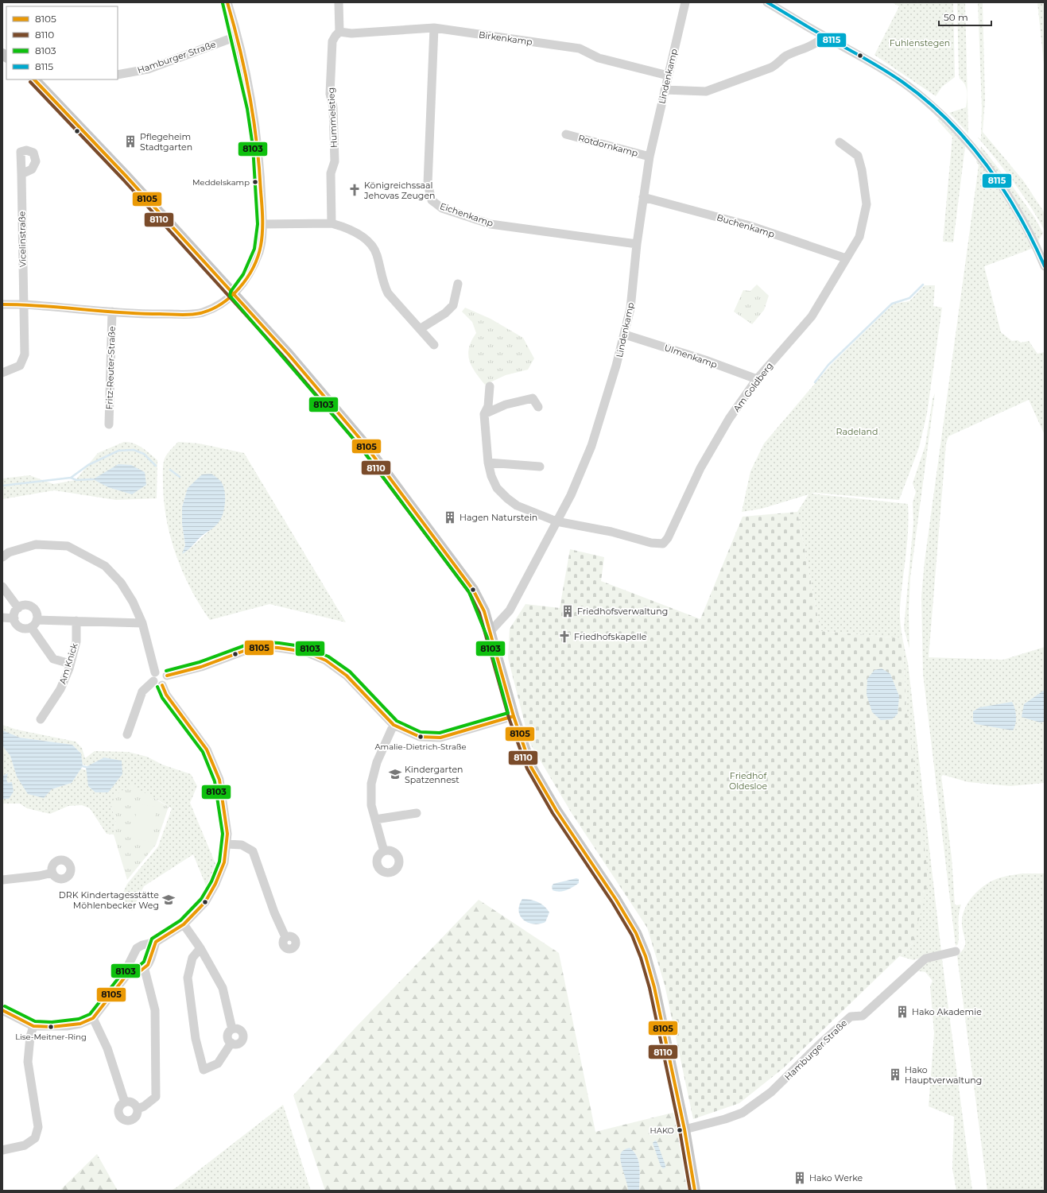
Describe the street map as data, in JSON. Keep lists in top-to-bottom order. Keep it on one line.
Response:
{"streets":{"street":["Birkenkamp","Hamburger Straße","Lindenkamp","Hummelstieg","Rotdornkamp","Eichenkamp","Buchenkamp","Vicelinstraße","Ulmenkamp","Fritz-Reuter-Straße","Am Goldberg","Am Knick"]},"crossings":[["Birkenkamp","Lindenkamp"],["Birkenkamp","Hummelstieg"],["Birkenkamp","Eichenkamp"],["Lindenkamp","Rotdornkamp"],["Lindenkamp","Eichenkamp"],["Lindenkamp","Buchenkamp"],["Lindenkamp","Ulmenkamp"],["Lindenkamp","Am Goldberg"],["Buchenkamp","Am Goldberg"],["Ulmenkamp","Am Goldberg"]],"parks":["Fuhlenstegen","Radeland","Friedhof Oldesloe"],"places":{"building":["Pflegeheim Stadtgarten","Hagen Naturstein","Friedhofsverwaltung","Hako Akademie","Hako Hauptverwaltung","Hako Werke"],"other":["Meddelskamp","Amalie-Dietrich-Straße","Lise-Meitner-Ring","HAKO"],"church":["Königreichssaal Jehovas Zeugen","Friedhofskapelle"],"school or university":["Kindergarten Spatzennest","DRK Kindertagesstätte Möhlenbecker Weg"]},"lines":["transit line 8105","transit line 8115","transit line 8103","transit line 8110"],"legend":["8105","8110","8103","8115"],"scale_bar":"50 m"}
